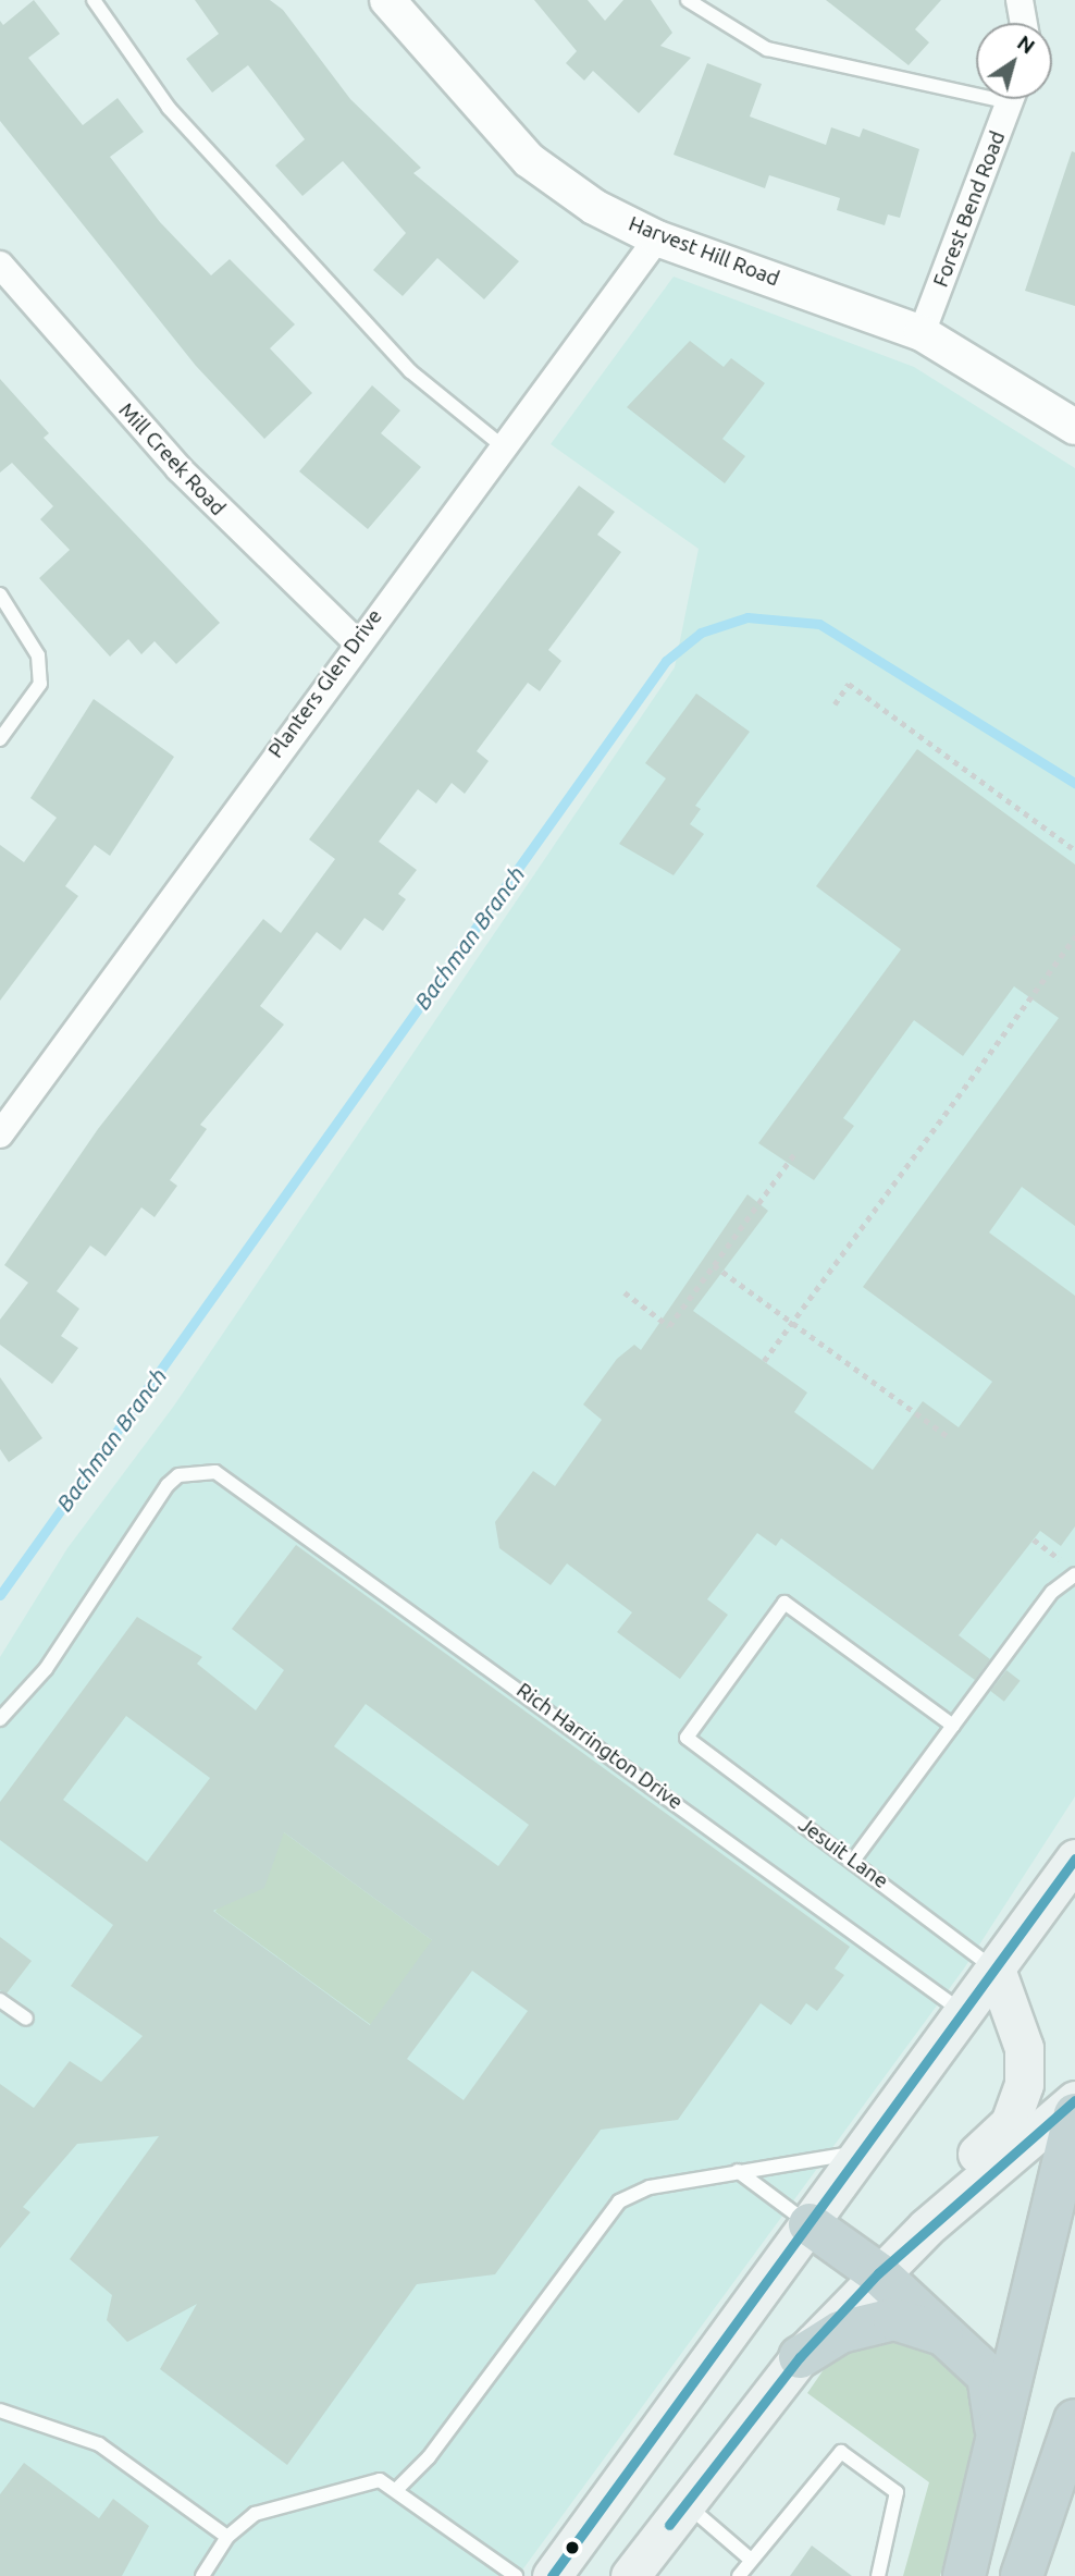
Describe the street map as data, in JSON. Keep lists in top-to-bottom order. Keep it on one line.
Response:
{"streets":{"street":["Forest Bend Road","Harvest Hill Road","Mill Creek Road","Planters Glen Drive"],"lane":["Rich Harrington Drive","Jesuit Lane"]},"crossings":[["Forest Bend Road","Harvest Hill Road"],["Harvest Hill Road","Planters Glen Drive"],["Mill Creek Road","Planters Glen Drive"]],"water":["Bachman Branch"],"north":"top right"}
